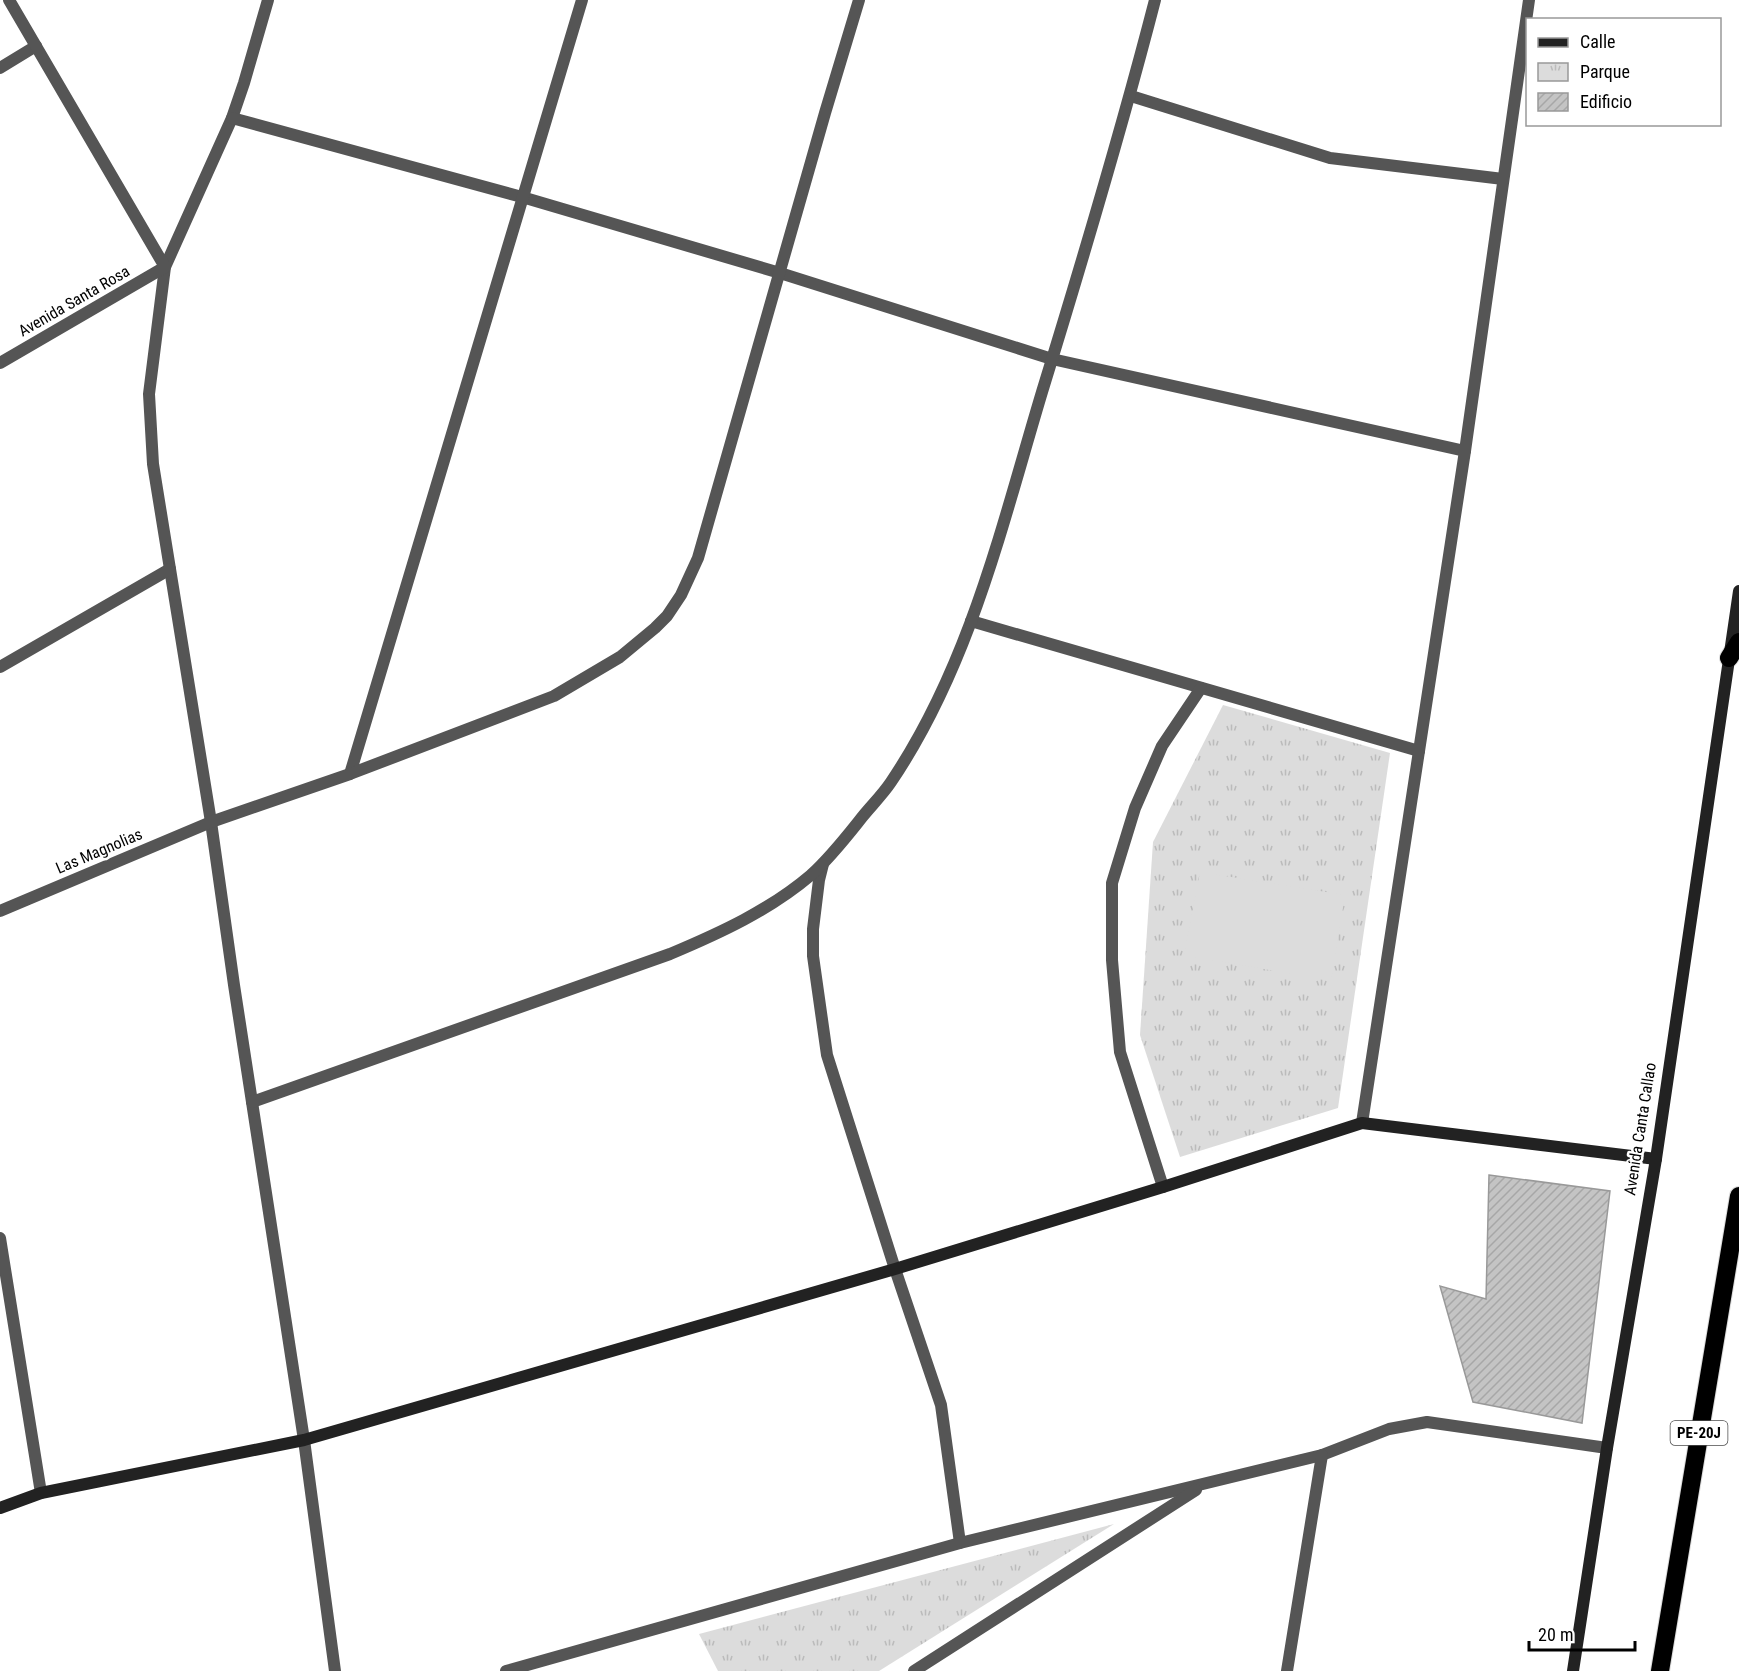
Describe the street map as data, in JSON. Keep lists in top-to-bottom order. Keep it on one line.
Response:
{"streets":{"highway":["PE-20J"],"street":["Avenida Santa Rosa","Las Magnolias","Avenida Canta Callao"]},"legend":["Calle","Parque","Edificio"],"scale_bar":"20 m"}
